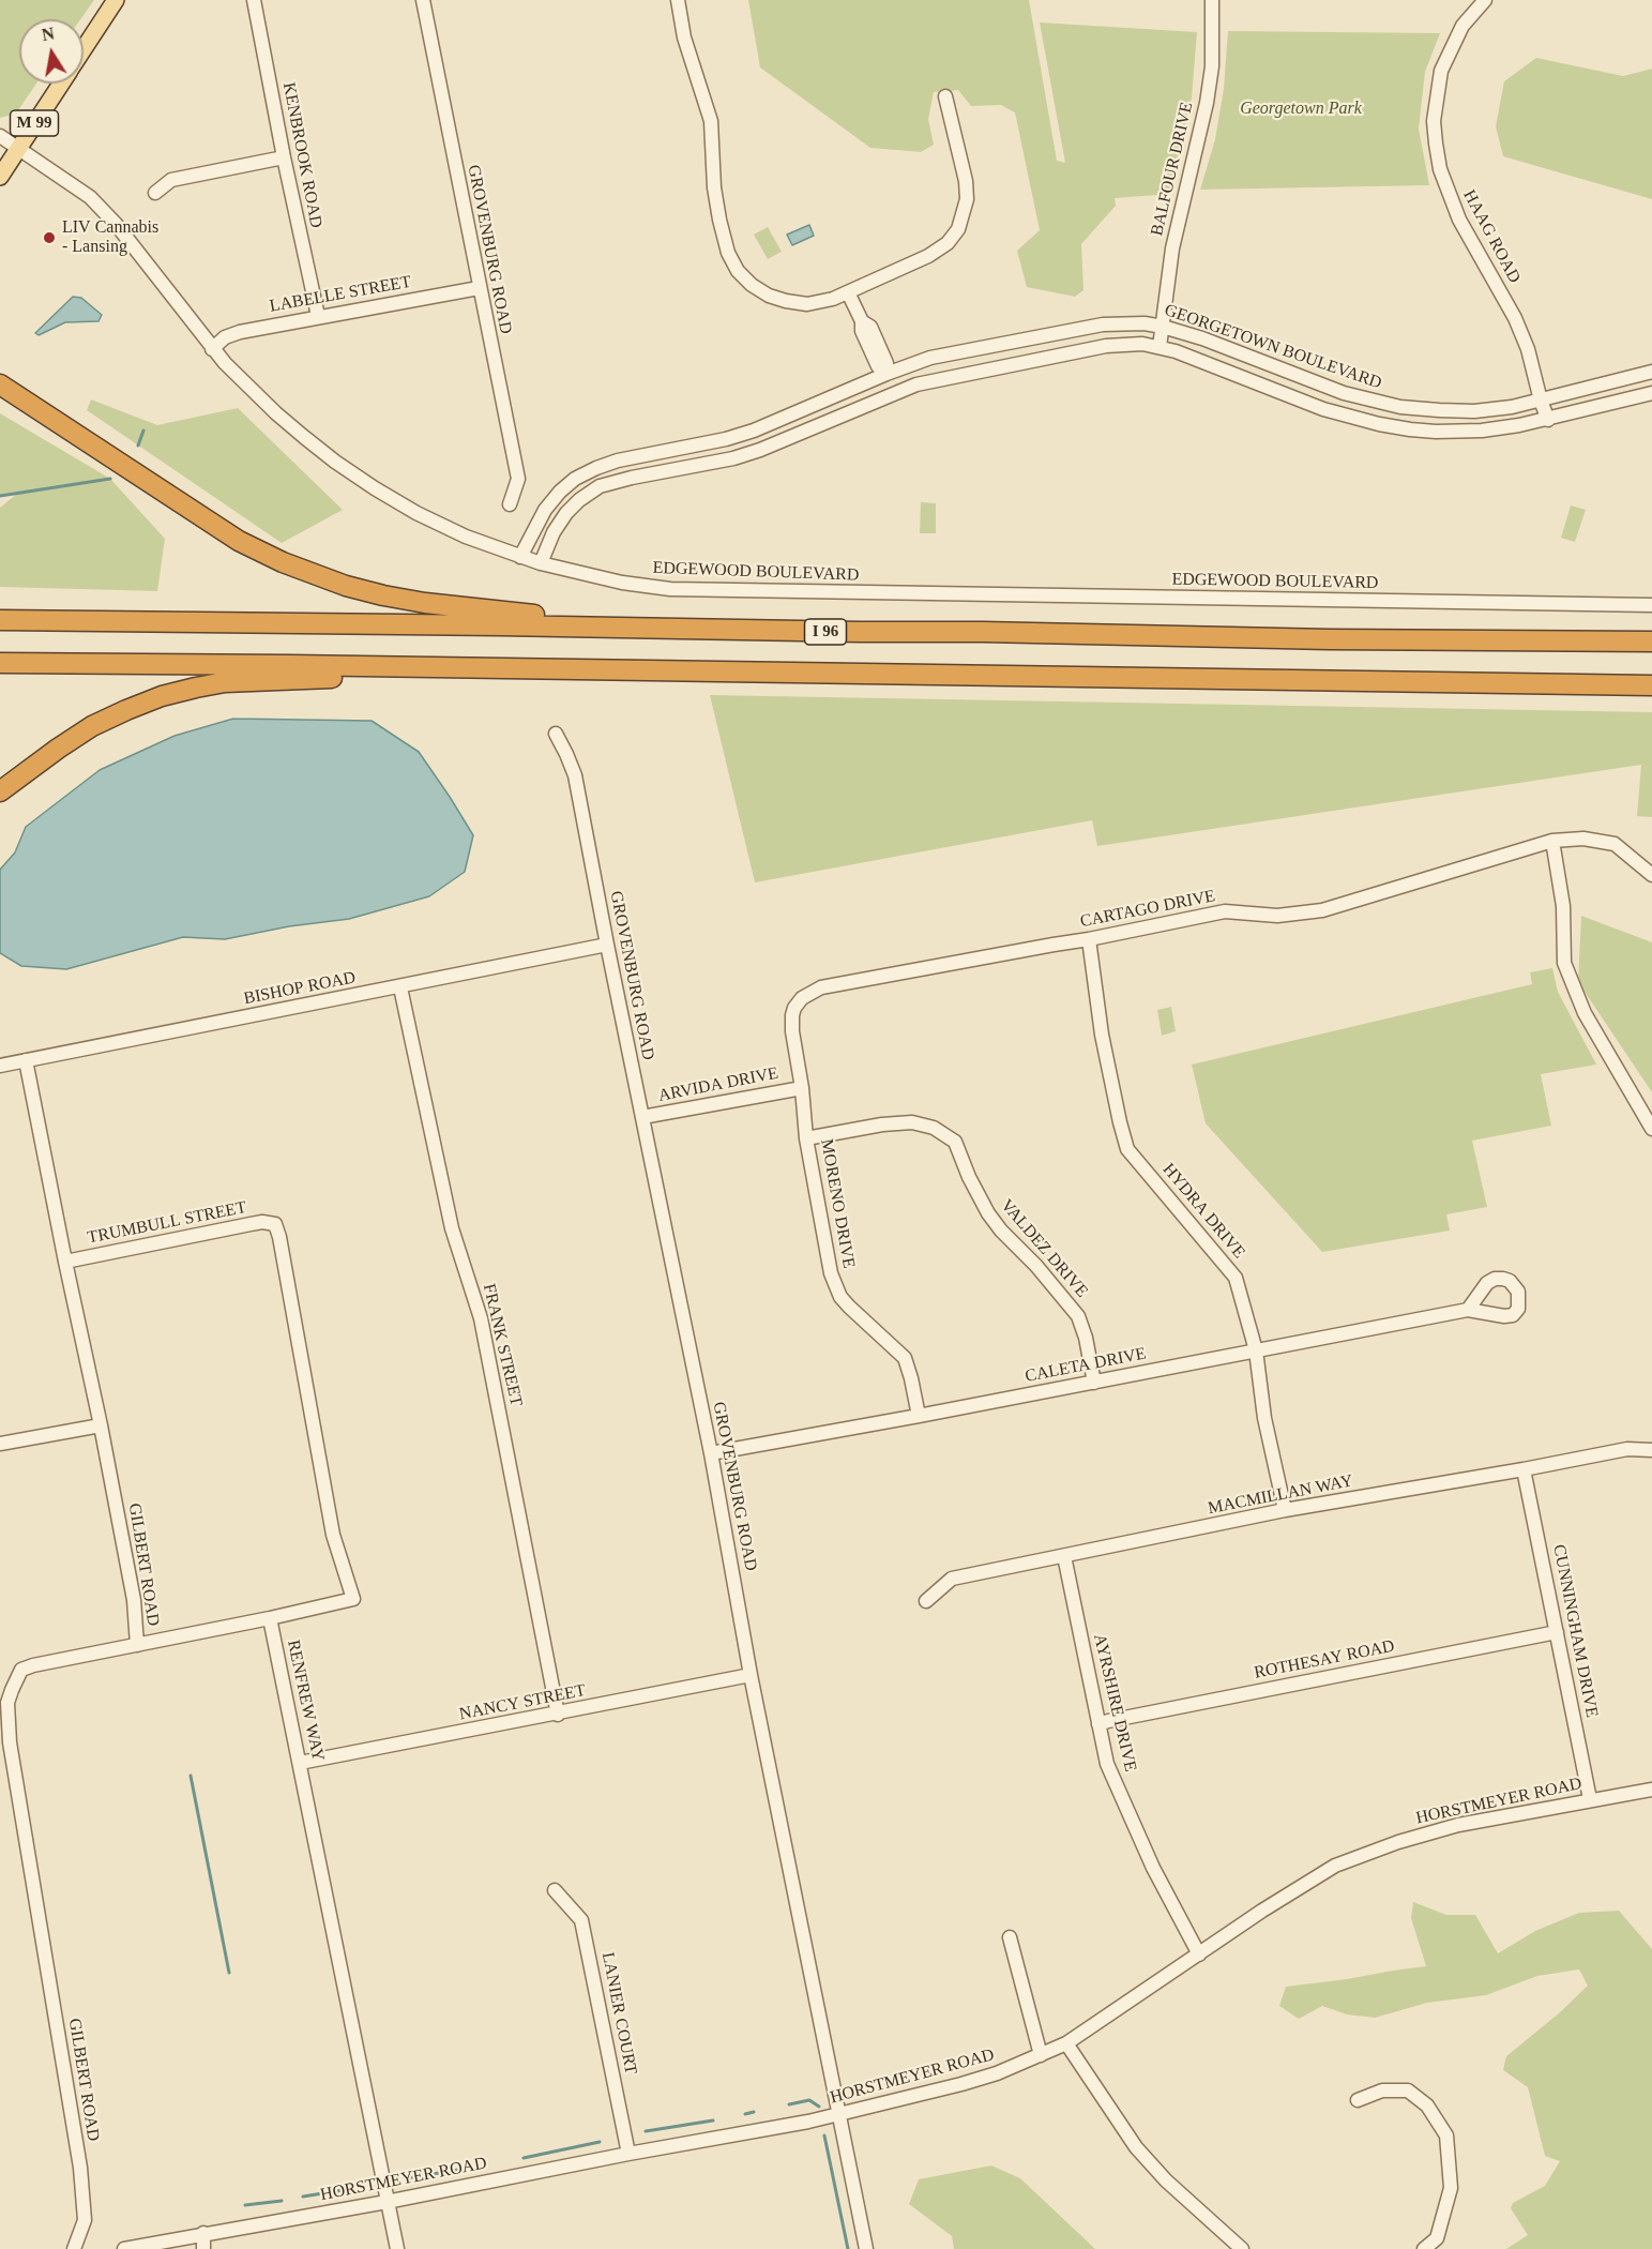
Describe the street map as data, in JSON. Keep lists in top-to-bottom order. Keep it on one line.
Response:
{"streets":{"highway":["I 96"],"main road":["M 99"],"street":["KENBROOK ROAD","BALFOUR DRIVE","HAAG ROAD","GROVENBURG ROAD","LABELLE STREET","GEORGETOWN BOULEVARD","EDGEWOOD BOULEVARD","CARTAGO DRIVE","BISHOP ROAD","ARVIDA DRIVE","MORENO DRIVE","HYDRA DRIVE","TRUMBULL STREET","VALDEZ DRIVE","FRANK STREET","CALETA DRIVE","MACMILLAN WAY","GILBERT ROAD","CUNNINGHAM DRIVE","ROTHESAY ROAD","RENFREW WAY","NANCY STREET","AYRSHIRE DRIVE","HORSTMEYER ROAD","LANIER COURT"]},"crossings":[["M 99","EDGEWOOD BOULEVARD"],["KENBROOK ROAD","LABELLE STREET"],["BALFOUR DRIVE","GEORGETOWN BOULEVARD"],["HAAG ROAD","GEORGETOWN BOULEVARD"],["GROVENBURG ROAD","LABELLE STREET"],["GROVENBURG ROAD","BISHOP ROAD"],["GROVENBURG ROAD","ARVIDA DRIVE"],["GROVENBURG ROAD","CALETA DRIVE"],["GROVENBURG ROAD","NANCY STREET"],["GROVENBURG ROAD","HORSTMEYER ROAD"],["LABELLE STREET","EDGEWOOD BOULEVARD"],["GEORGETOWN BOULEVARD","EDGEWOOD BOULEVARD"],["CARTAGO DRIVE","MORENO DRIVE"],["CARTAGO DRIVE","HYDRA DRIVE"],["BISHOP ROAD","FRANK STREET"],["BISHOP ROAD","GILBERT ROAD"],["ARVIDA DRIVE","MORENO DRIVE"],["MORENO DRIVE","VALDEZ DRIVE"],["MORENO DRIVE","CALETA DRIVE"],["HYDRA DRIVE","CALETA DRIVE"],["HYDRA DRIVE","MACMILLAN WAY"],["TRUMBULL STREET","GILBERT ROAD"],["TRUMBULL STREET","RENFREW WAY"],["VALDEZ DRIVE","CALETA DRIVE"],["FRANK STREET","NANCY STREET"],["MACMILLAN WAY","CUNNINGHAM DRIVE"],["MACMILLAN WAY","AYRSHIRE DRIVE"],["CUNNINGHAM DRIVE","ROTHESAY ROAD"],["CUNNINGHAM DRIVE","HORSTMEYER ROAD"],["ROTHESAY ROAD","AYRSHIRE DRIVE"],["RENFREW WAY","NANCY STREET"],["RENFREW WAY","HORSTMEYER ROAD"],["AYRSHIRE DRIVE","HORSTMEYER ROAD"],["HORSTMEYER ROAD","LANIER COURT"]],"parks":["Georgetown Park"],"places":["LIV Cannabis - Lansing"],"north":"top"}
